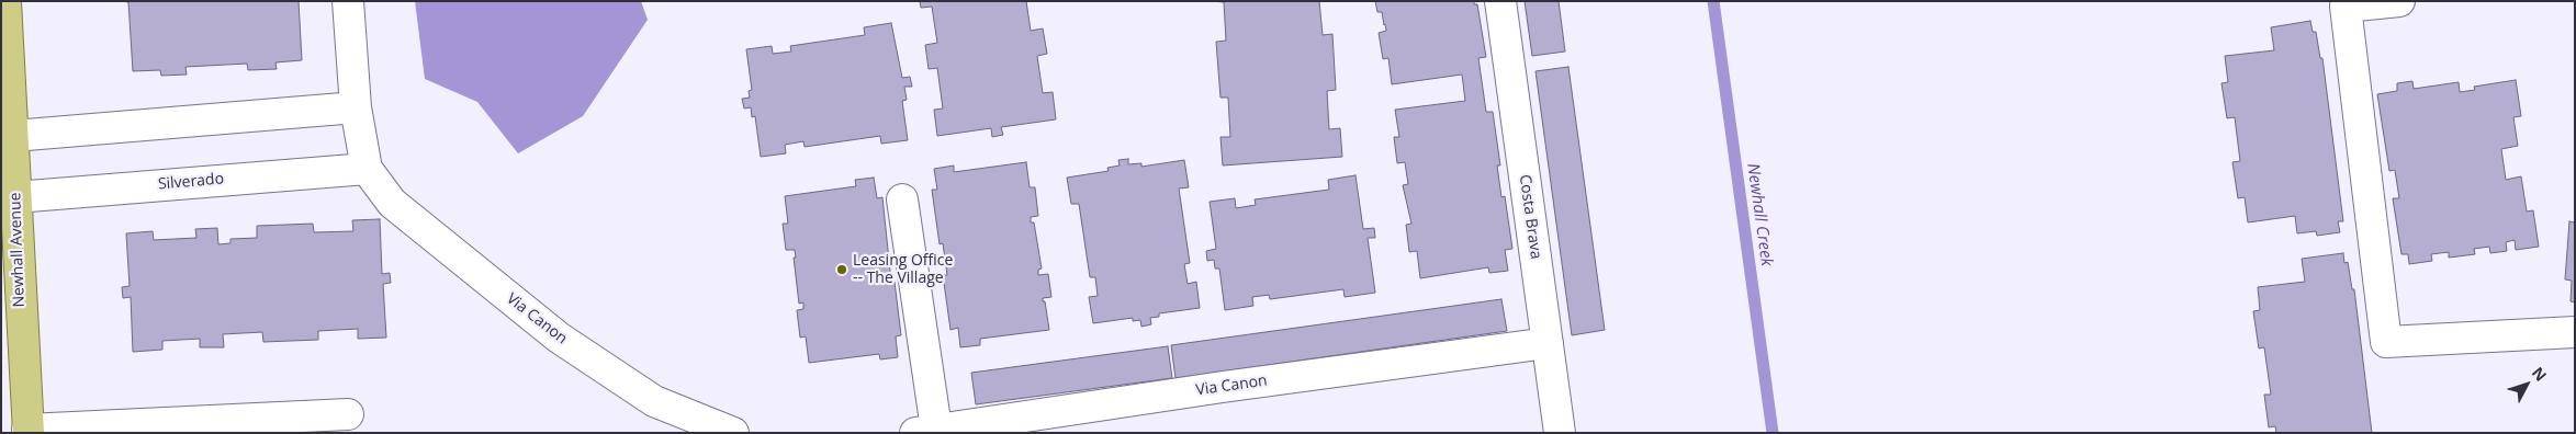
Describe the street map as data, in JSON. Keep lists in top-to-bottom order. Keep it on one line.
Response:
{"streets":{"main road":["Newhall Avenue"],"street":["Silverado","Costa Brava","Via Canon"]},"crossings":[["Silverado","Newhall Avenue"],["Silverado","Via Canon"],["Costa Brava","Via Canon"]],"water":["Newhall Creek"],"places":["Leasing Office -- The Village"],"north":"top right"}
